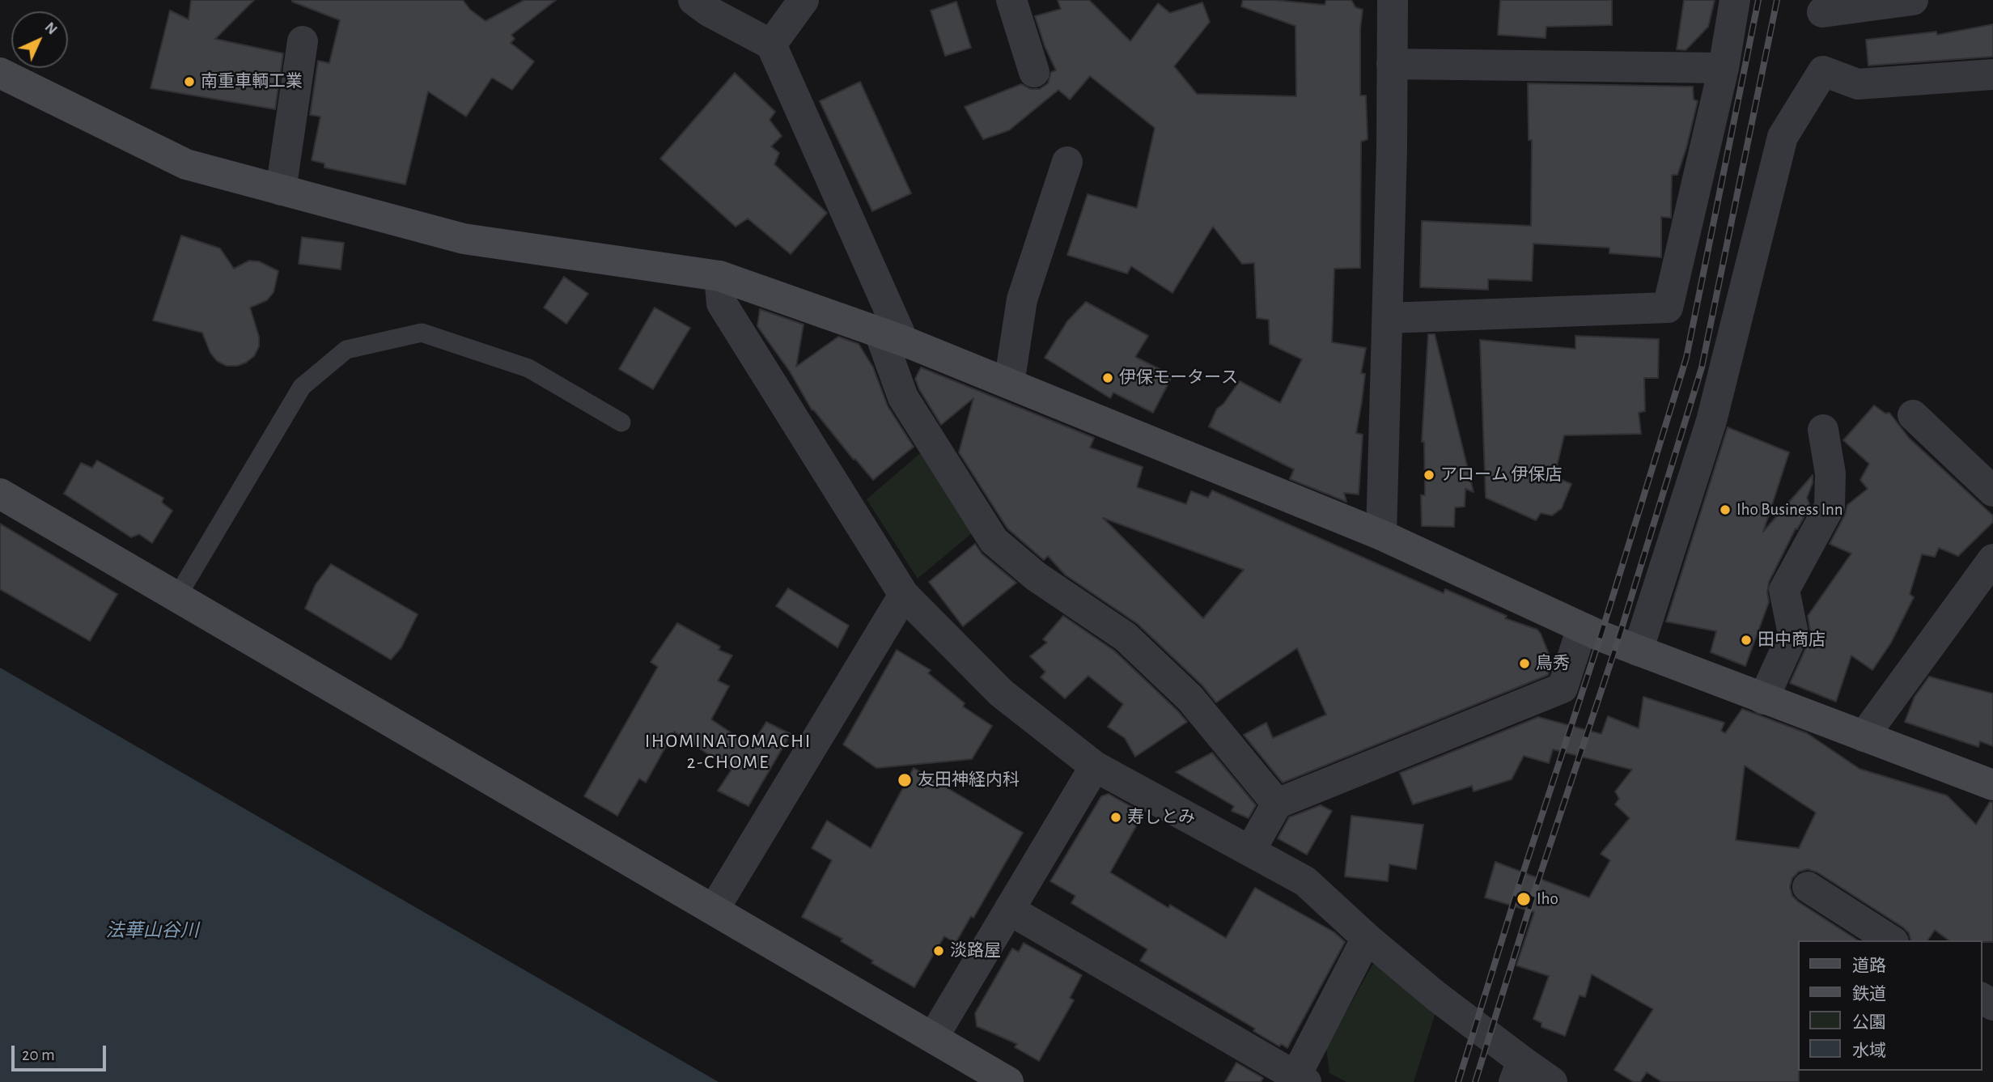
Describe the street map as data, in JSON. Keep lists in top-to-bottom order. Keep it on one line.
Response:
{"districts":["IHOMINATOMACHI 2-CHOME"],"water":["法華山谷川"],"places":["南重車輌工業","伊保モータース","アローム 伊保店","Iho Business Inn","田中商店","鳥秀","友田神経内科","寿しとみ","Iho","淡路屋"],"legend":["道路","鉄道","公園","水域"],"scale_bar":"20 m","north":"top right"}
